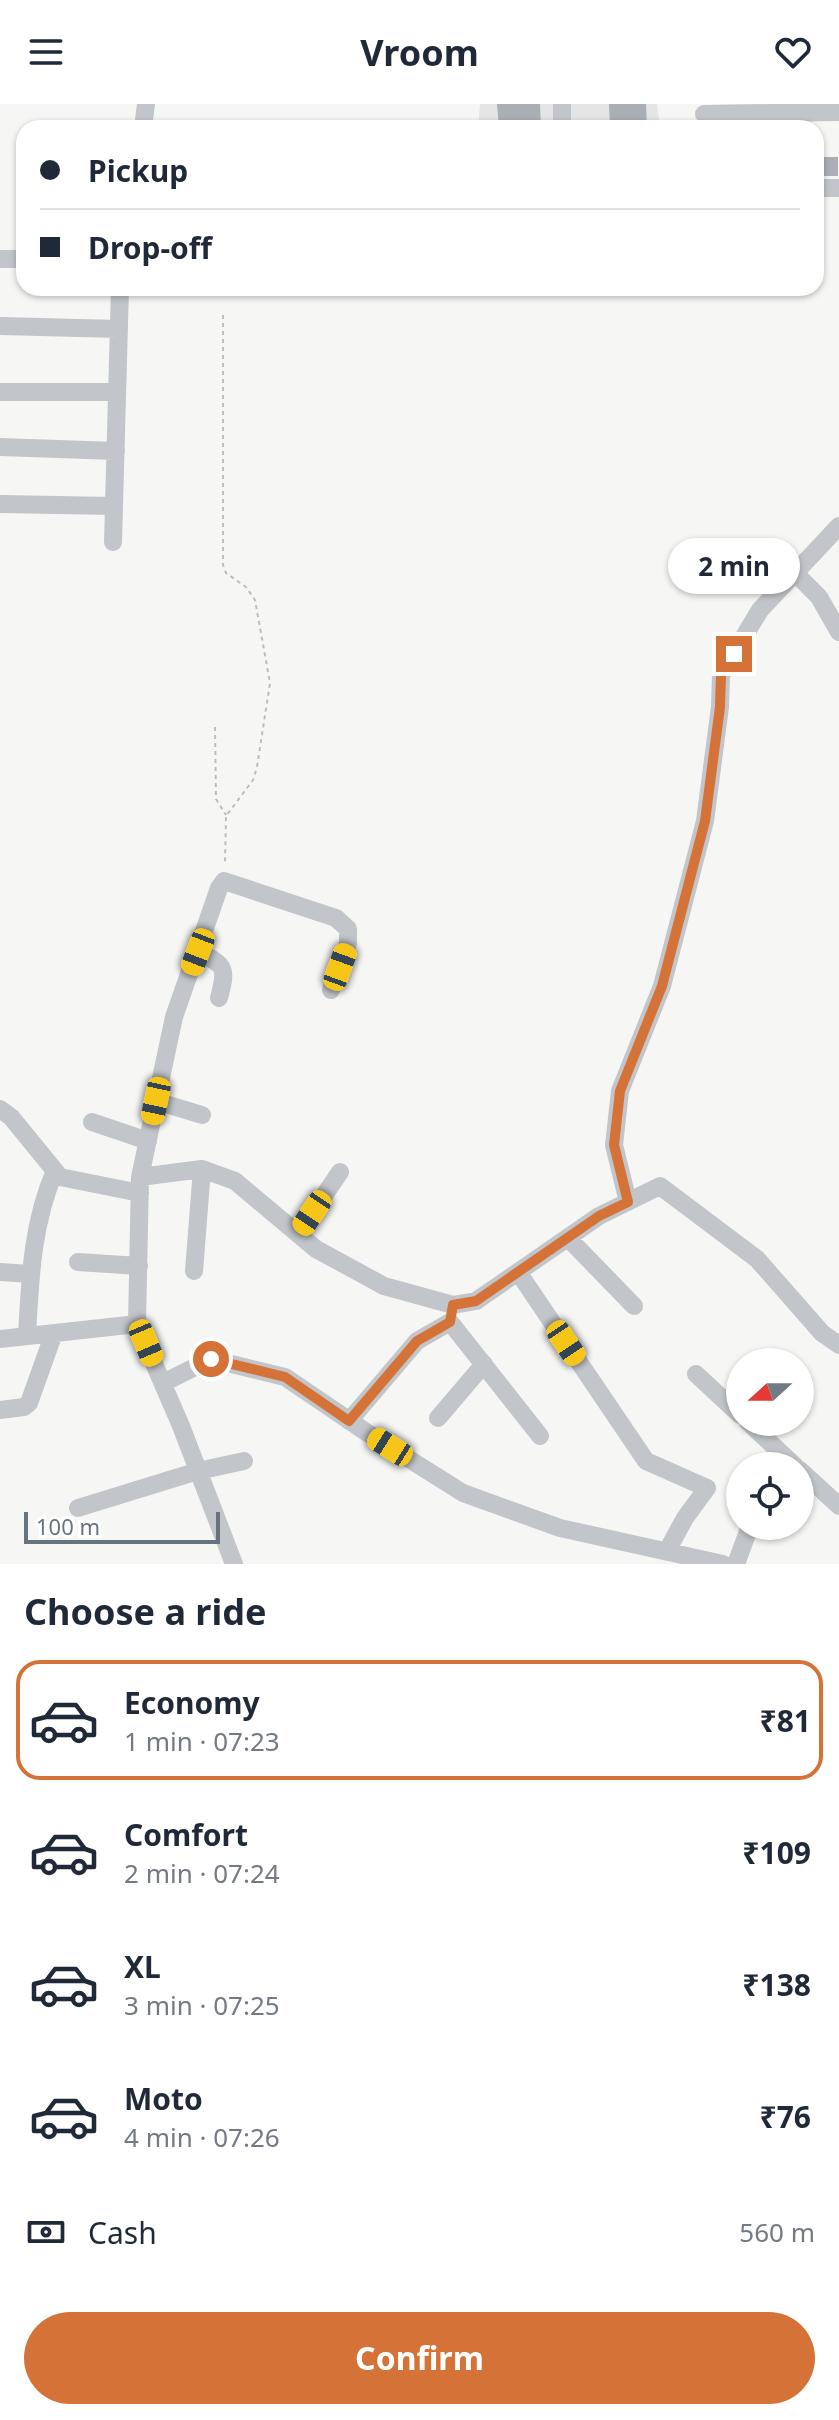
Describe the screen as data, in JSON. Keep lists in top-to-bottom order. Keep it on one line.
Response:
{"scale_bar":"100 m","north":"left","page":{"header":"Vroom","banner":["Pickup","Drop-off"],"bubble":"2 min","scale":"100 m","heading":"Choose a ride","list":[{"name":"Economy","note":"1 min · 07:23","value":"₹81"},{"name":"Comfort","note":"2 min · 07:24","value":"₹109"},{"name":"XL","note":"3 min · 07:25","value":"₹138"},{"name":"Moto","note":"4 min · 07:26","value":"₹76"}],"pay":["Cash","560 m"],"buttons":"Confirm"}}
